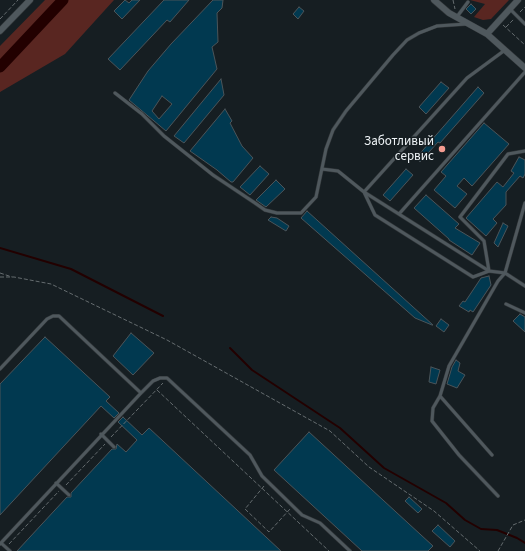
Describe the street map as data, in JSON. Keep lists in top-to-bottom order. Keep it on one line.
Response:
{"places":["Заботливый сервис"]}
